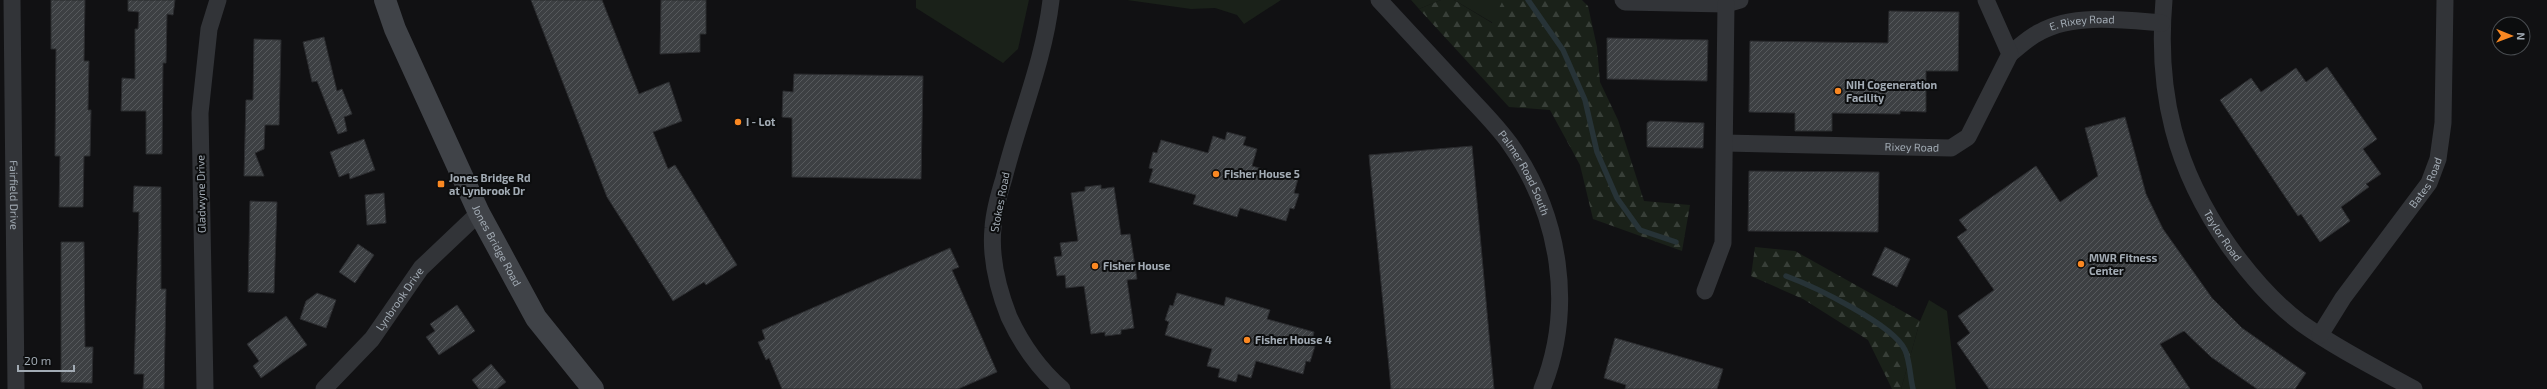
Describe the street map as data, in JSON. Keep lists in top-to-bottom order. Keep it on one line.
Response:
{"streets":{"main road":["Jones Bridge Road"],"street":["E. Rixey Road","Rixey Road","Palmer Road South","Bates Road","Gladwyne Drive","Fairfield Drive","Stokes Road","Taylor Road","Lynbrook Drive"]},"crossings":[["E. Rixey Road","Rixey Road"],["E. Rixey Road","Taylor Road"],["Bates Road","Taylor Road"],["Jones Bridge Road","Lynbrook Drive"]],"places":{"other":["NIH Cogeneration Facility","I - Lot","Fisher House 5","MWR Fitness Center","Fisher House","Fisher House 4"],"transit":["Jones Bridge Rd at Lynbrook Dr"]},"scale_bar":"20 m","north":"right"}
